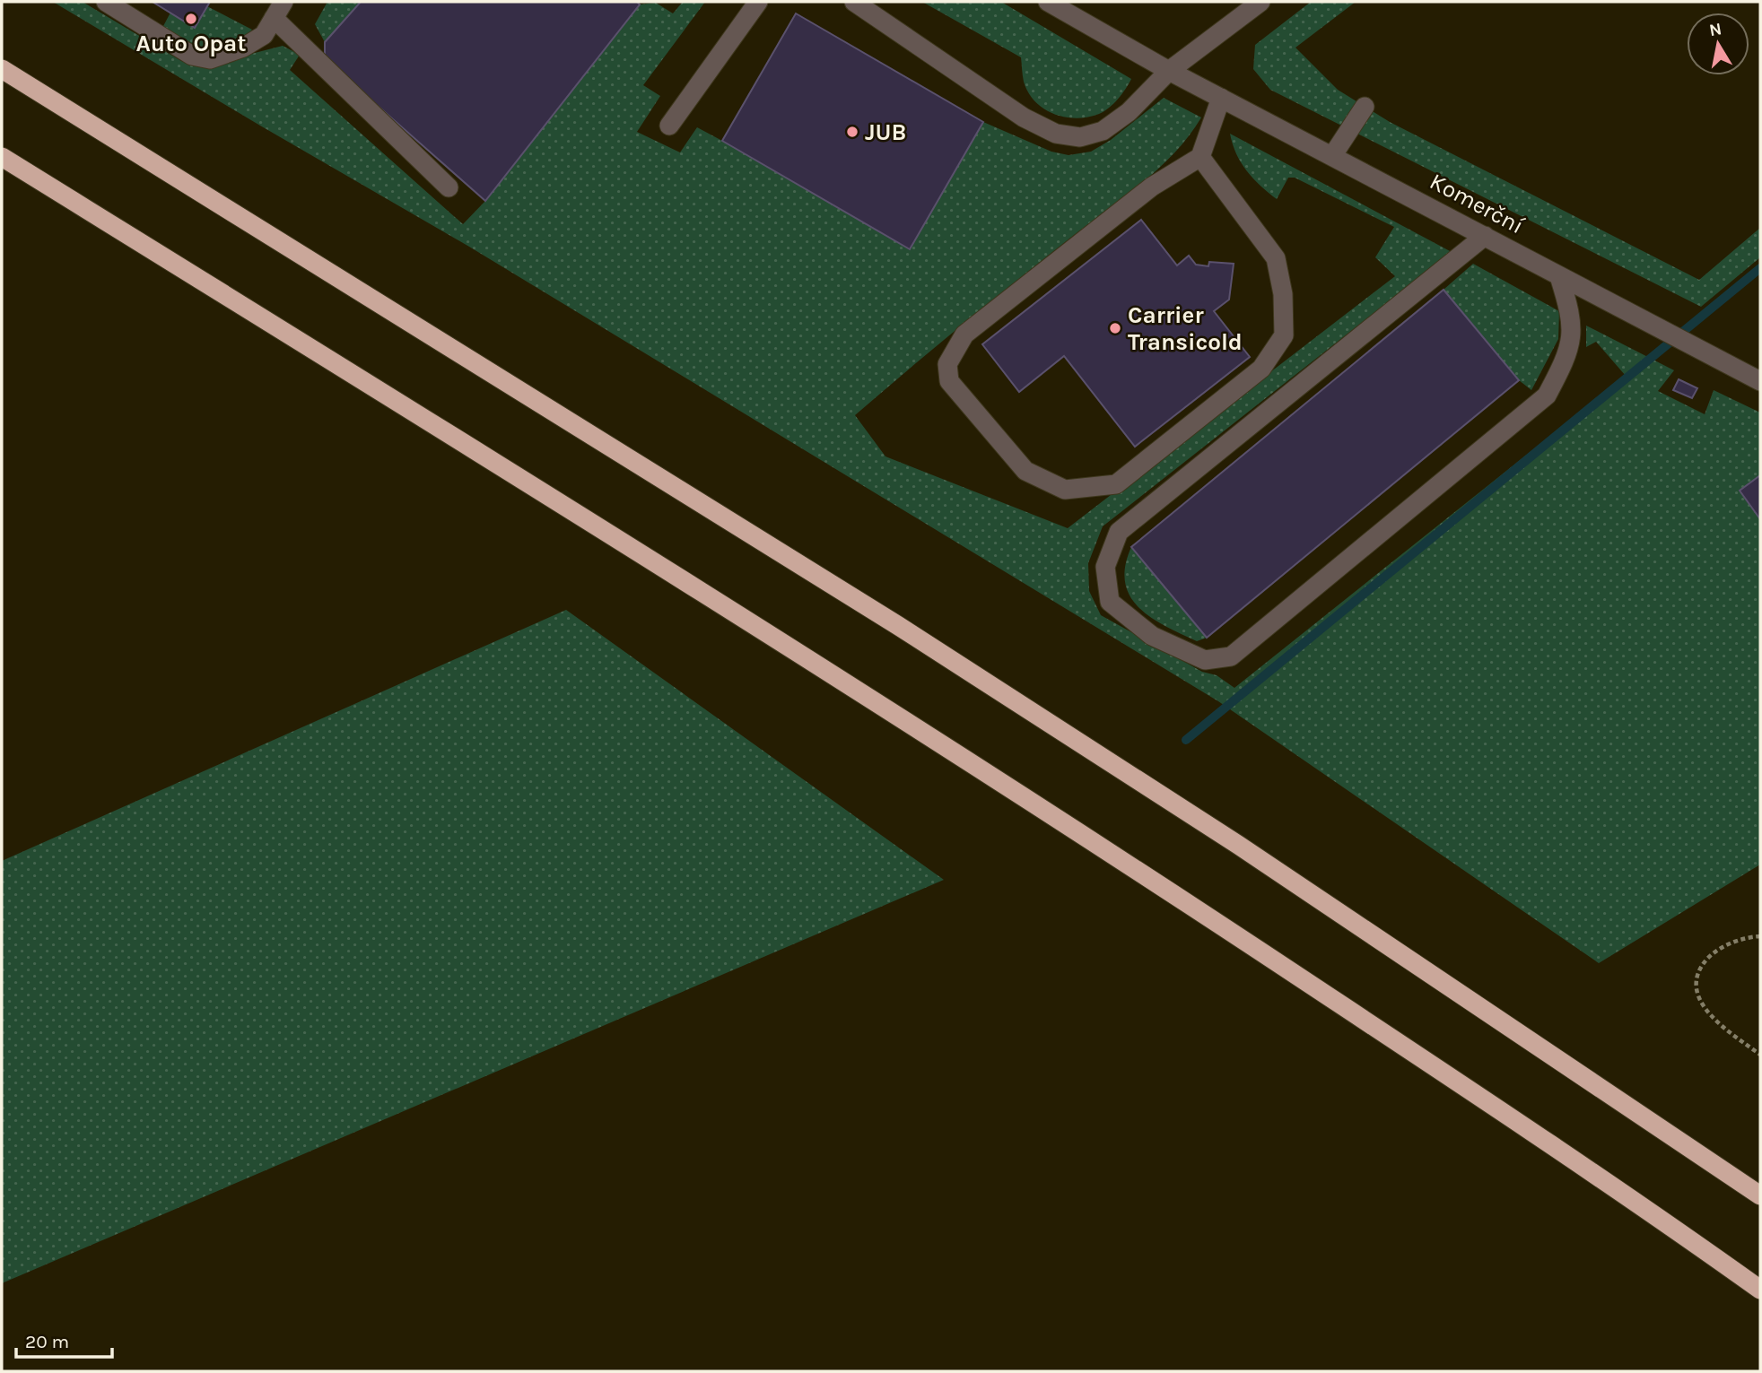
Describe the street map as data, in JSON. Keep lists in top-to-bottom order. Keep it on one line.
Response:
{"streets":{"street":["Komerční"]},"places":["Auto Opat","JUB","Carrier Transicold"],"scale_bar":"20 m","north":"top"}
